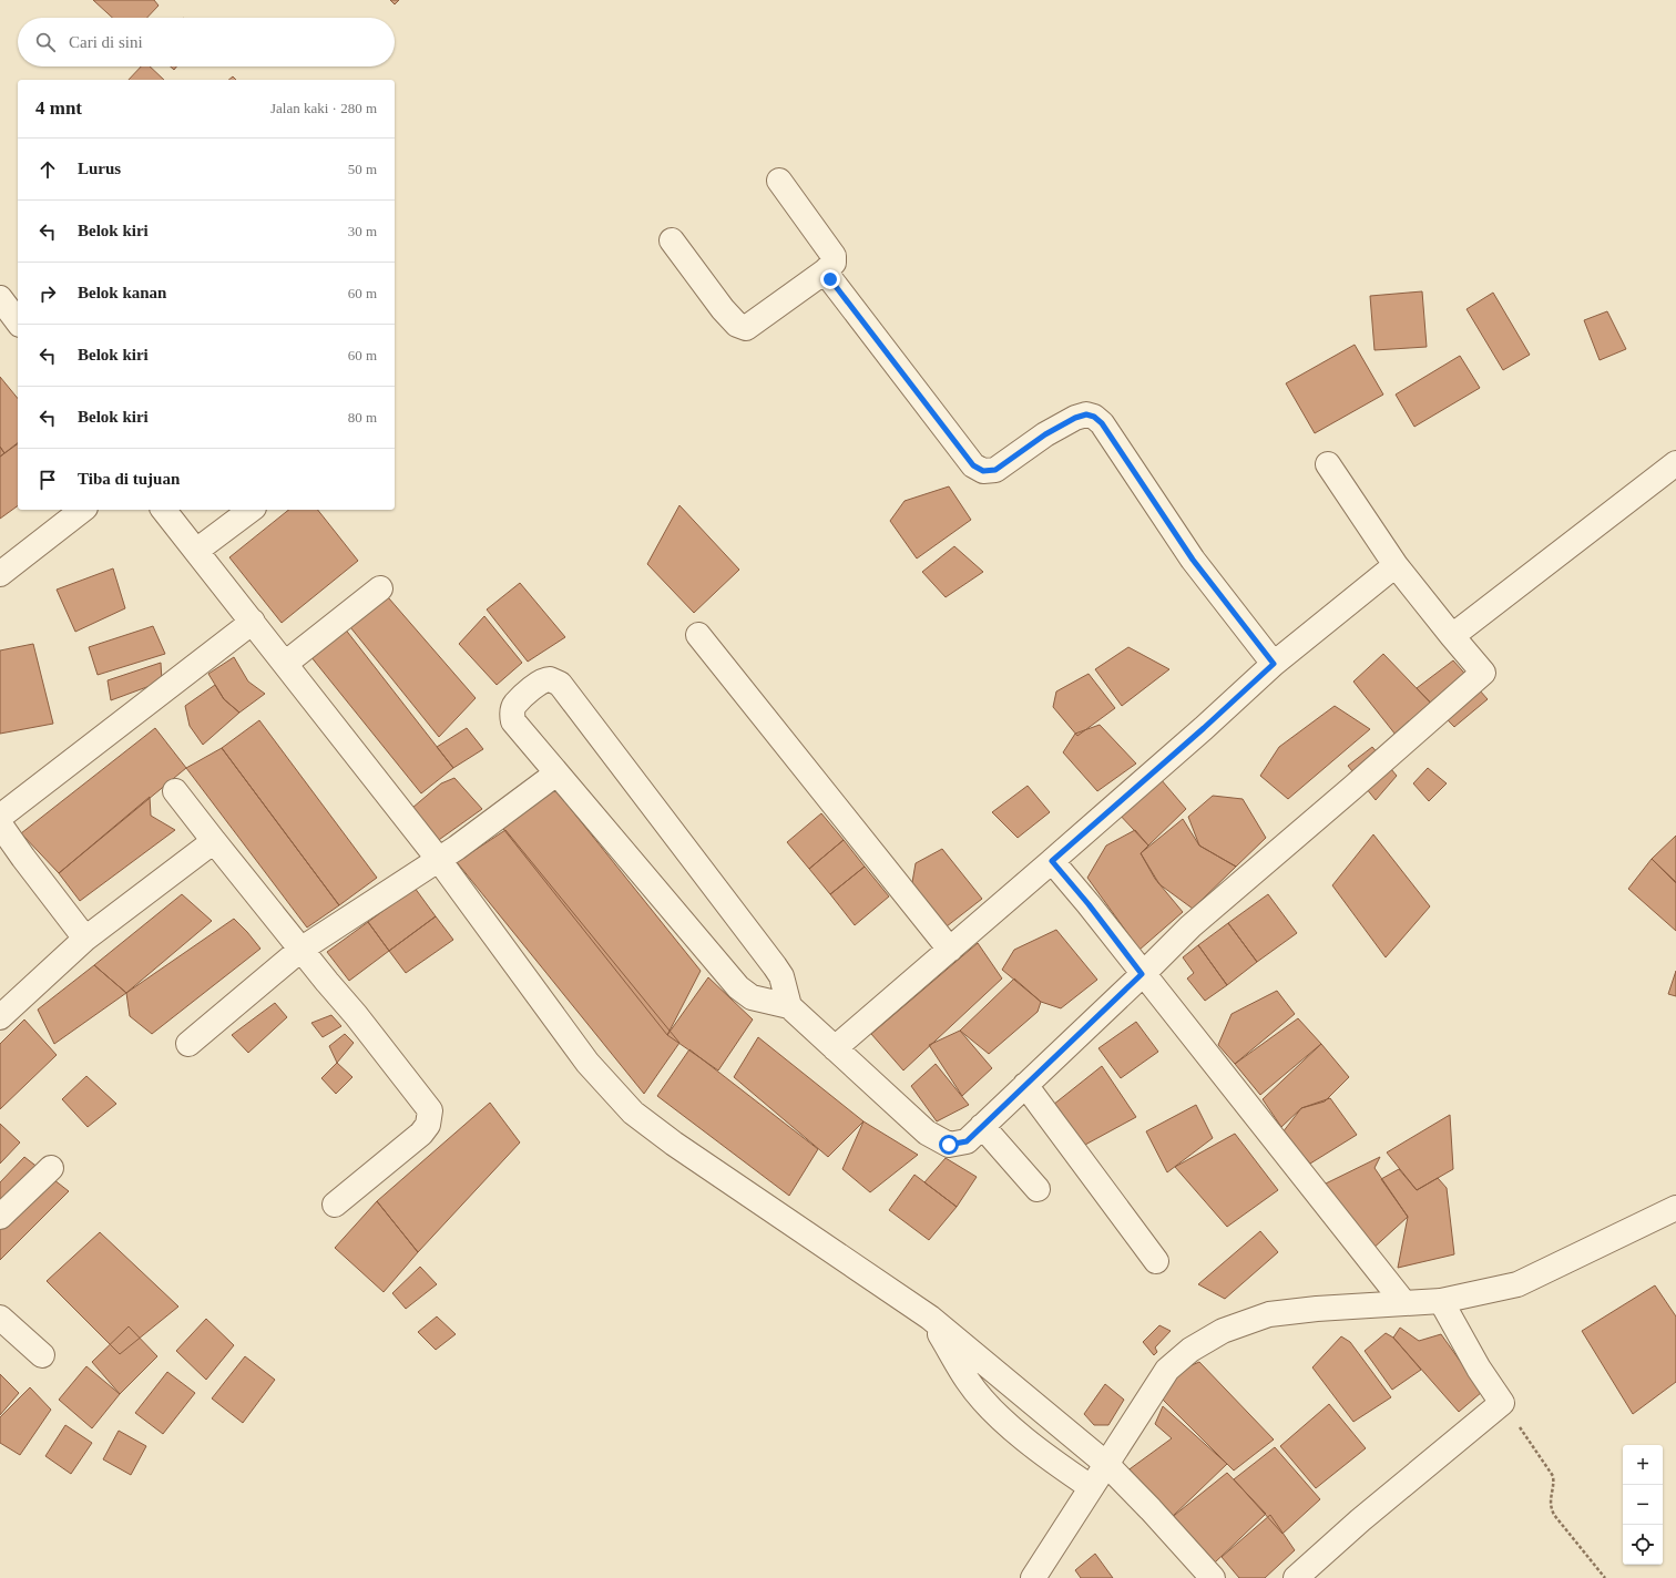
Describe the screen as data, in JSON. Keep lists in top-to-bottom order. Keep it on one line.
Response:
{"page":{"search":"Cari di sini","heading":["4 mnt","Jalan kaki · 280 m"],"list":[["Lurus","50 m"],["Belok kiri","30 m"],["Belok kanan","60 m"],["Belok kiri","60 m"],["Belok kiri","80 m"],"Tiba di tujuan"],"map_buttons":["+","−"]}}
